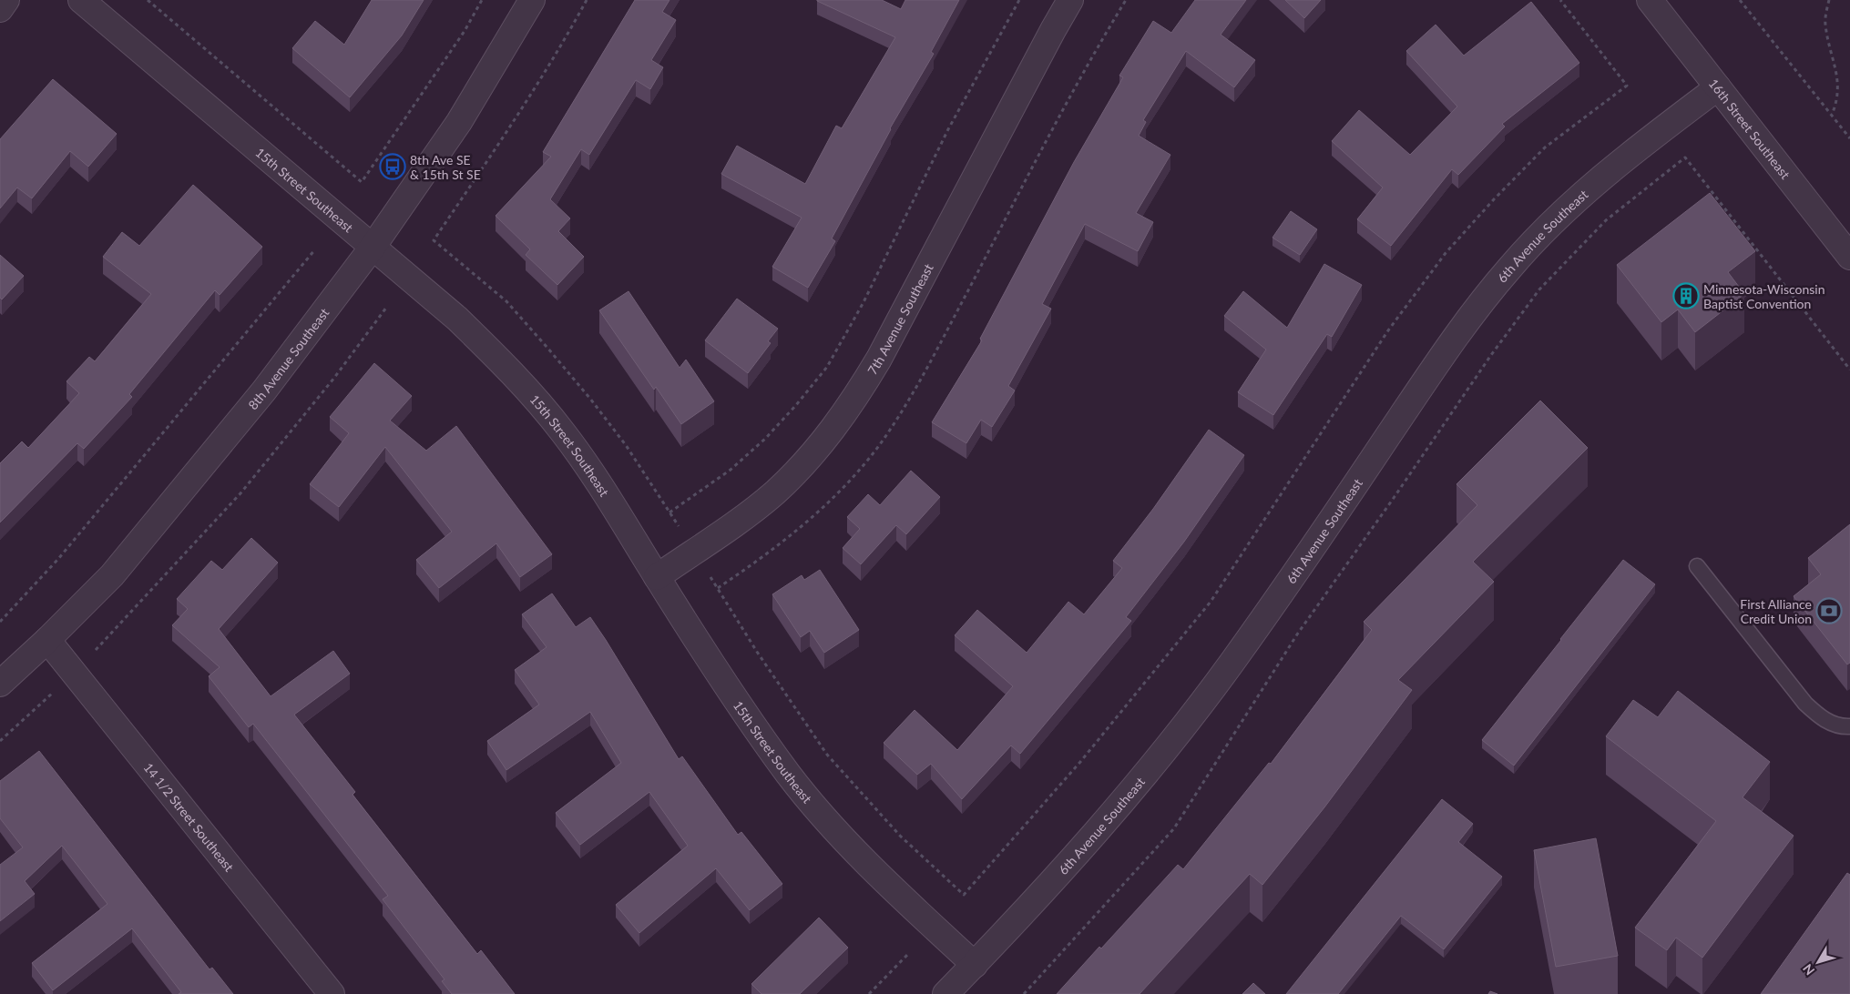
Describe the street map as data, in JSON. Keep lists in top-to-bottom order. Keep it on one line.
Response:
{"streets":{"street":["16th Street Southeast","15th Street Southeast","6th Avenue Southeast","7th Avenue Southeast","8th Avenue Southeast","14 1/2 Street Southeast"]},"crossings":[["16th Street Southeast","6th Avenue Southeast"],["15th Street Southeast","6th Avenue Southeast"],["15th Street Southeast","7th Avenue Southeast"],["15th Street Southeast","8th Avenue Southeast"],["8th Avenue Southeast","14 1/2 Street Southeast"]],"places":{"bus stop":["8th Ave SE & 15th St SE"],"building":["Minnesota-Wisconsin Baptist Convention"],"bank":["First Alliance Credit Union"]},"north":"bottom left"}
